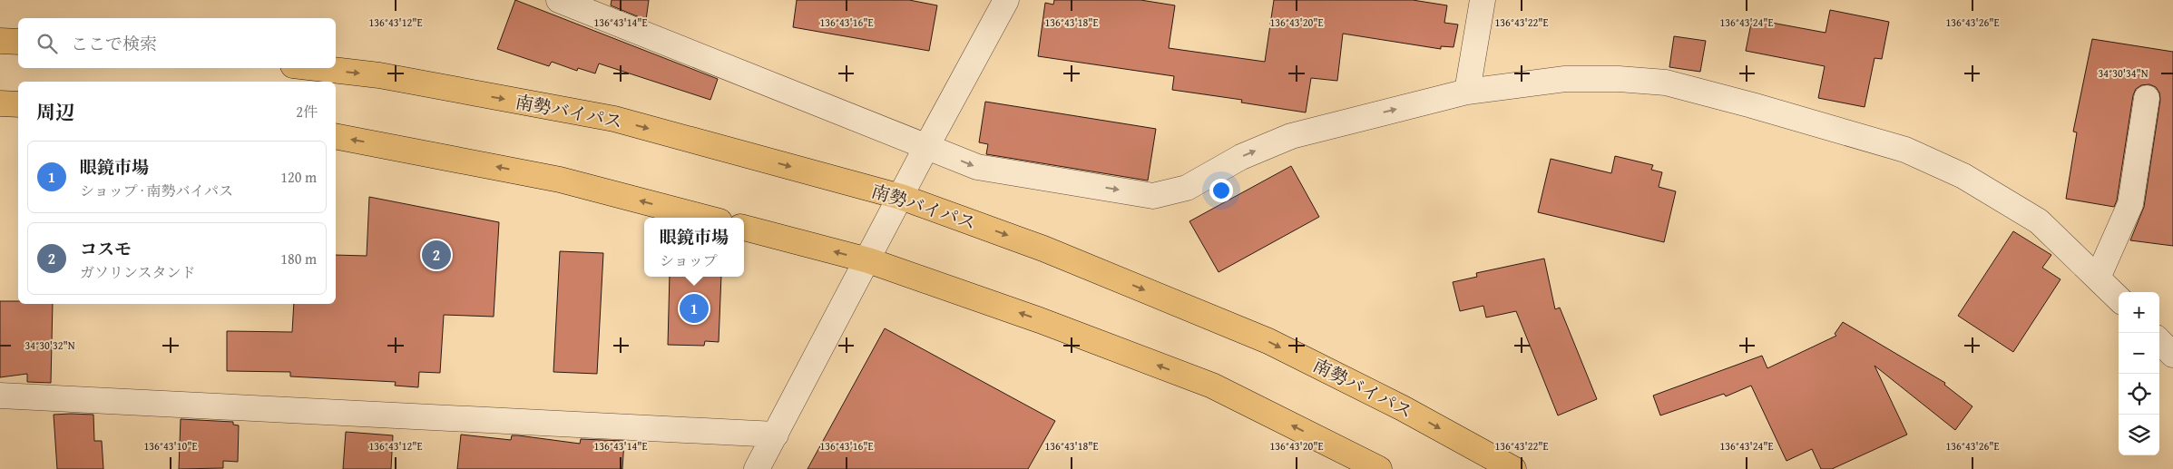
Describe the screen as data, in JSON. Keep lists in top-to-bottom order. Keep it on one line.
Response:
{"streets":{"highway":["南勢バイパス"]},"page":{"search":"ここで検索","heading":["周辺","2件"],"list":[{"mark":"1","name":"眼鏡市場","note":"ショップ · 南勢バイパス","value":"120 m"},{"mark":"2","name":"コスモ","note":"ガソリンスタンド","value":"180 m"}],"popup":["眼鏡市場","ショップ"],"pins":["2","1"],"map_buttons":["+","−"]},"coordinates":["136°43'12\"E","136°43'14\"E","136°43'16\"E","136°43'18\"E","136°43'20\"E","136°43'22\"E","136°43'24\"E","136°43'26\"E","34°30'34\"N","34°30'32\"N","136°43'10\"E"]}
